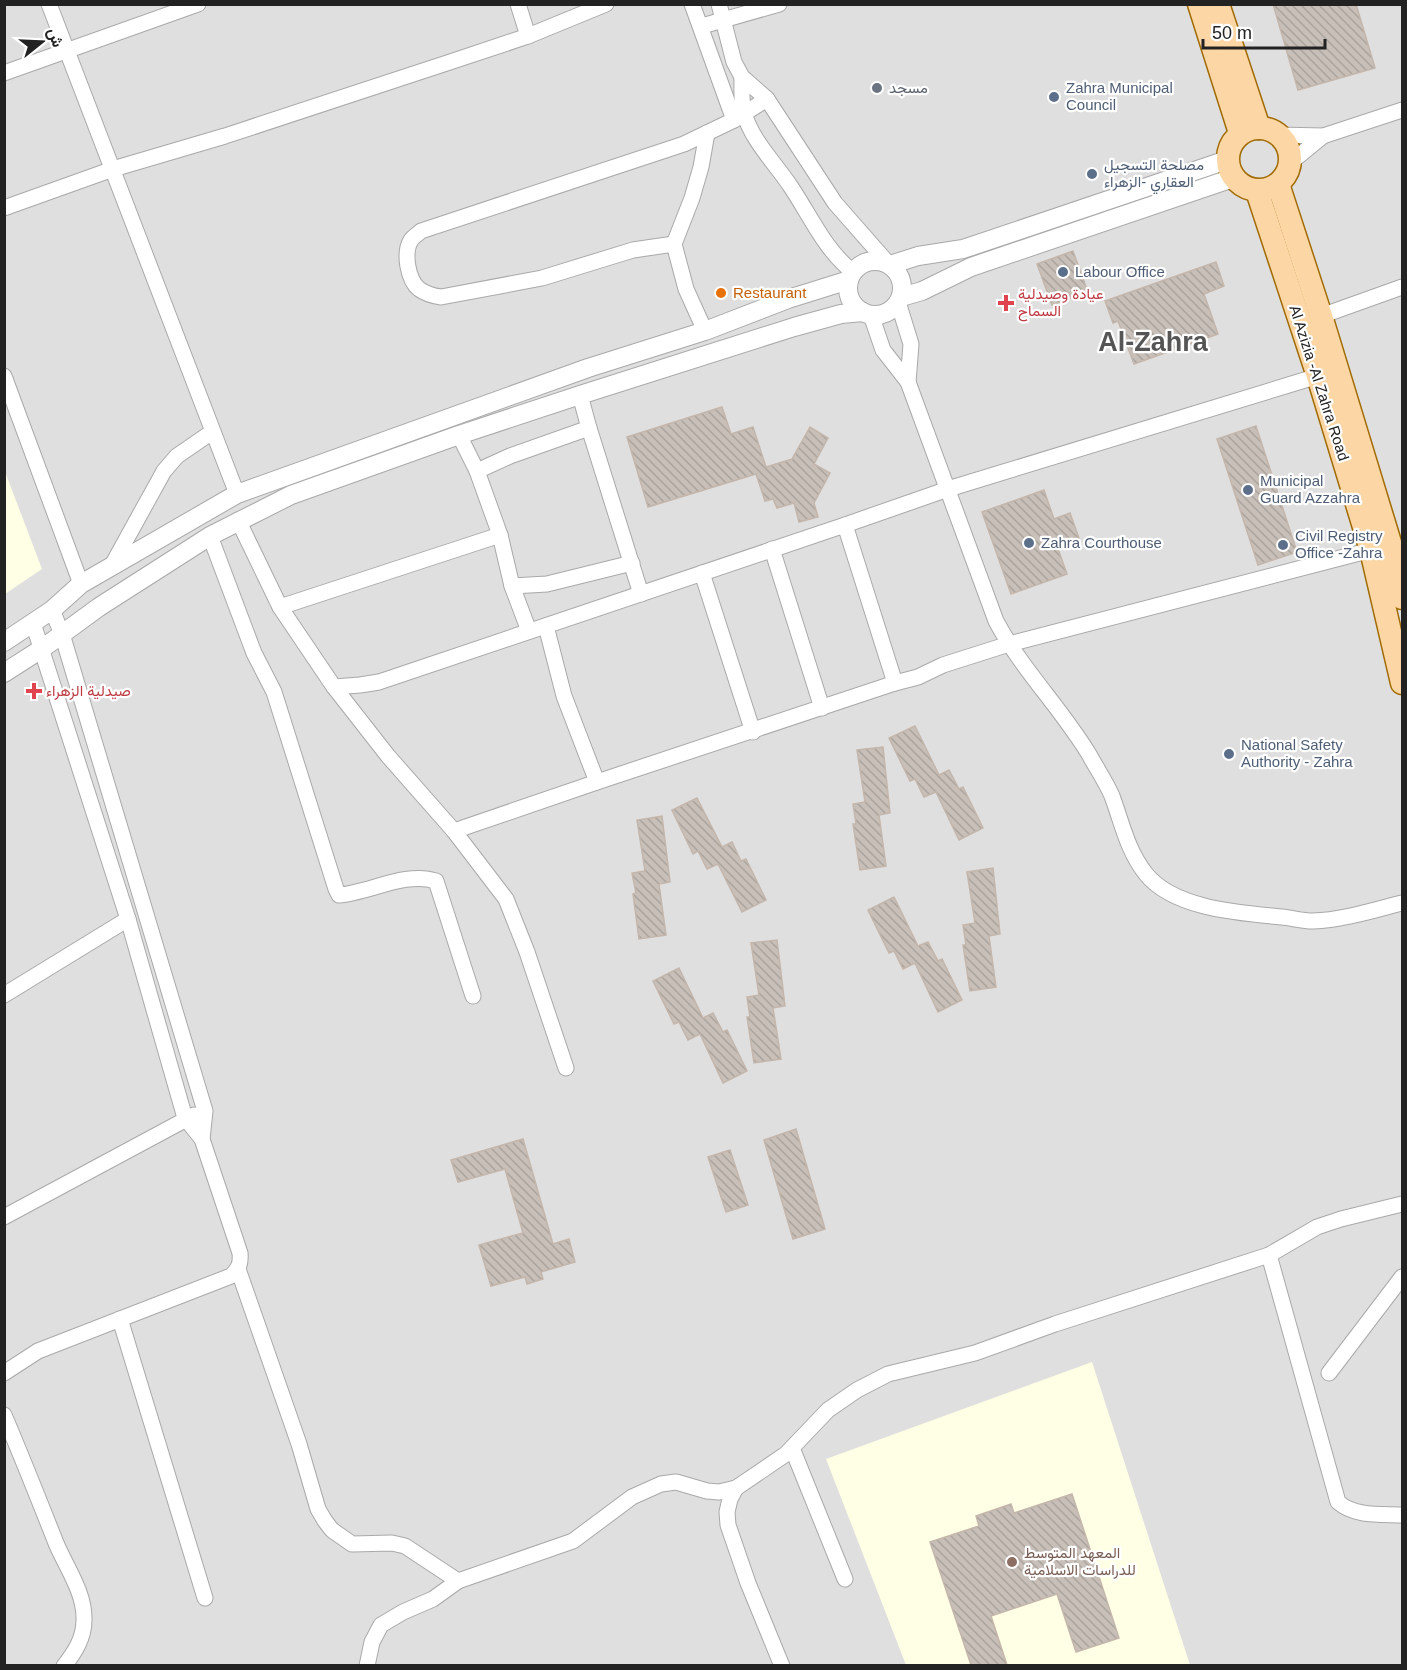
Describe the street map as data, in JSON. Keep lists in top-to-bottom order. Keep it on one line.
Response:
{"streets":{"main road":["Al Azizia -Al Zahra Road"]},"districts":["Al-Zahra"],"places":{"other":["مسجد","Zahra Municipal Council","مصلحة التسجيل العقاري -الزهراء","Labour Office","Restaurant","Municipal Guard Azzahra","Zahra Courthouse","Civil Registry Office -Zahra","National Safety Authority - Zahra","المعهد المتوسط للدراسات الاسلامية"],"health":["عيادة وصيدلية السماح","صيدلية الزهراء"]},"scale_bar":"50 m","north":"right"}
